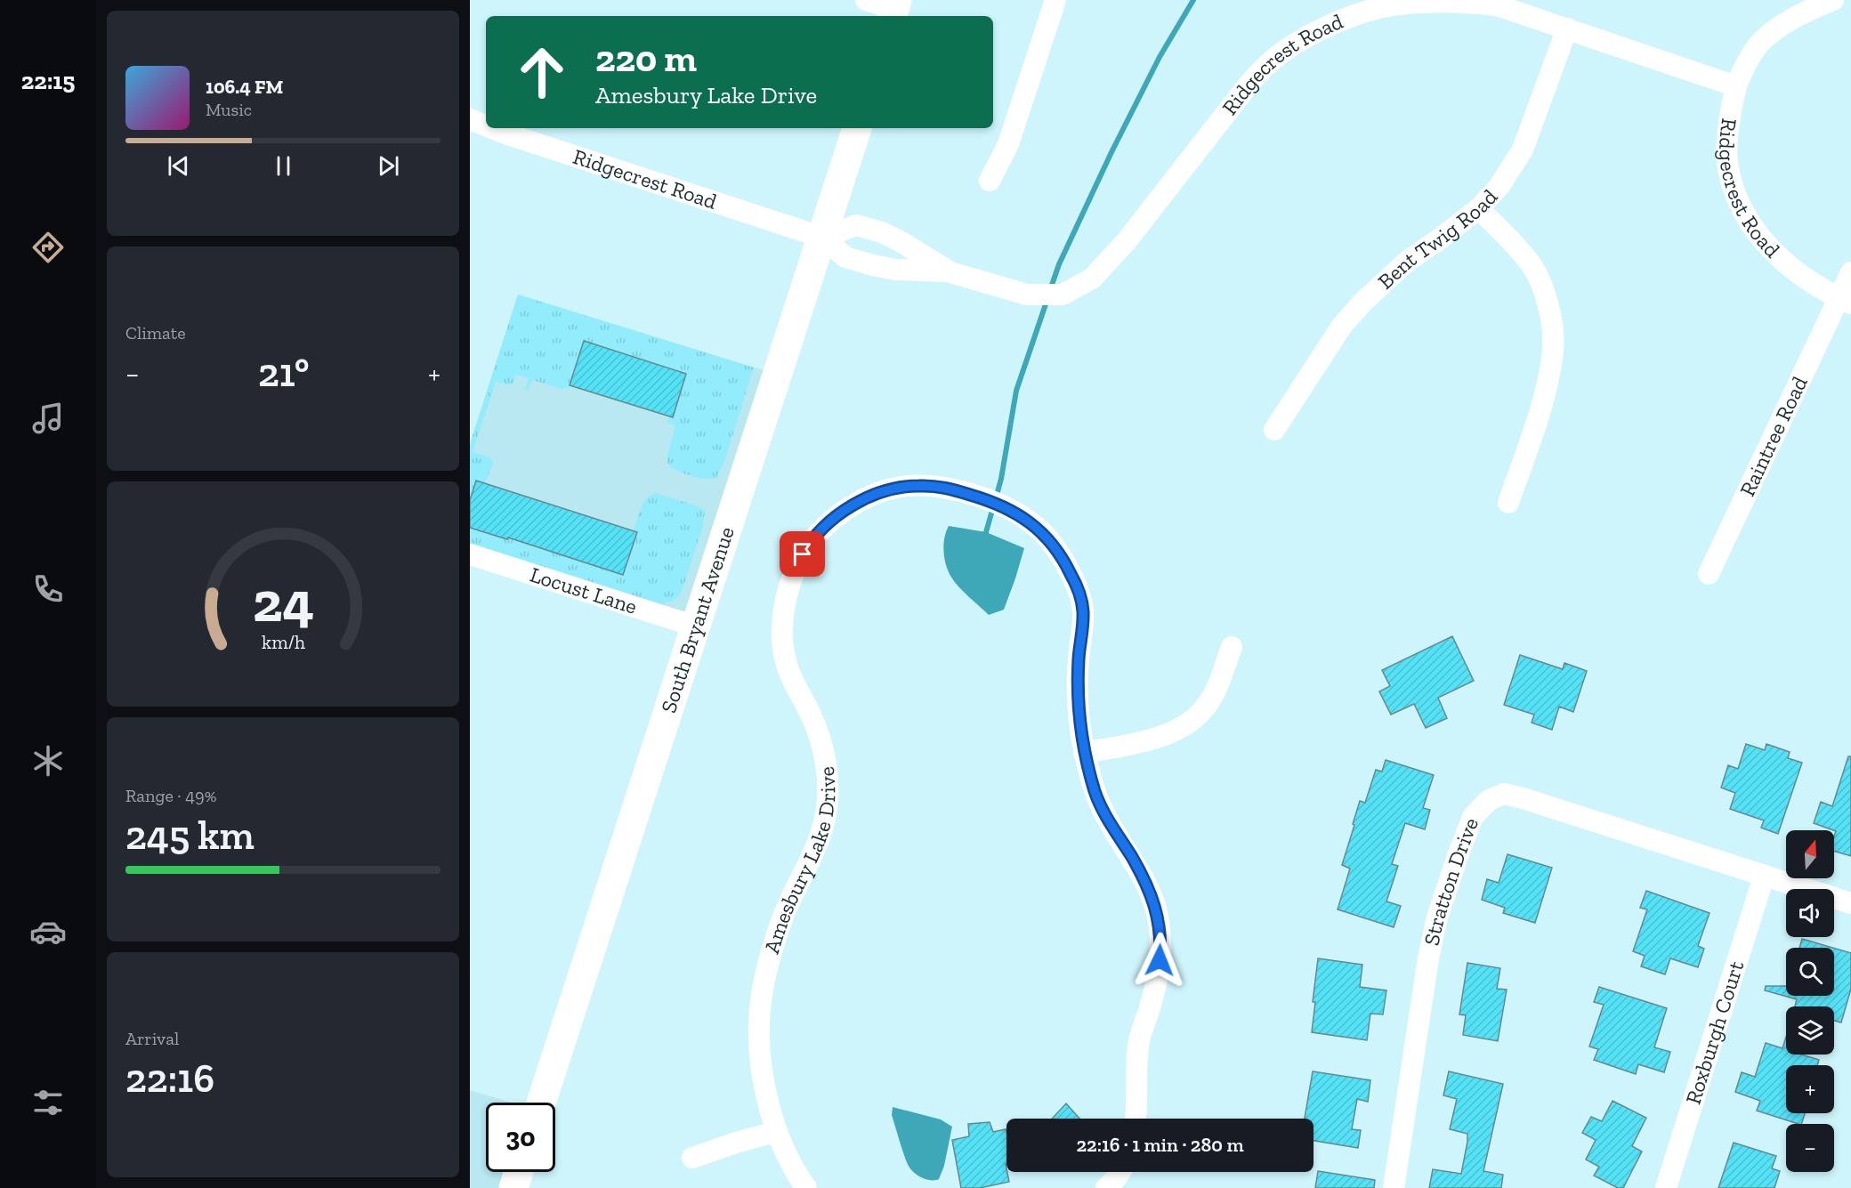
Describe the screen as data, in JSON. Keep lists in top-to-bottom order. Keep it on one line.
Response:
{"streets":{"street":["Ridgecrest Road","Bent Twig Road","Raintree Road","Locust Lane","South Bryant Avenue","Amesbury Lake Drive","Stratton Drive","Roxburgh Court"]},"crossings":[["Ridgecrest Road","Bent Twig Road"],["Ridgecrest Road","Raintree Road"],["Ridgecrest Road","South Bryant Avenue"],["Locust Lane","South Bryant Avenue"],["Stratton Drive","Roxburgh Court"]],"north":"top","page":{"tabs":"22:15","turn":["220 m","Amesbury Lake Drive"],"song":["106.4 FM","Music"],"tile":["Climate",["Range · 49%","245 km"],["Arrival","22:16"]],"heat":["−","21°","+"],"map_buttons":["+","−"],"limit":"30","trip":"22:16 · 1 min · 280 m","gauge":["24","km/h"]}}
